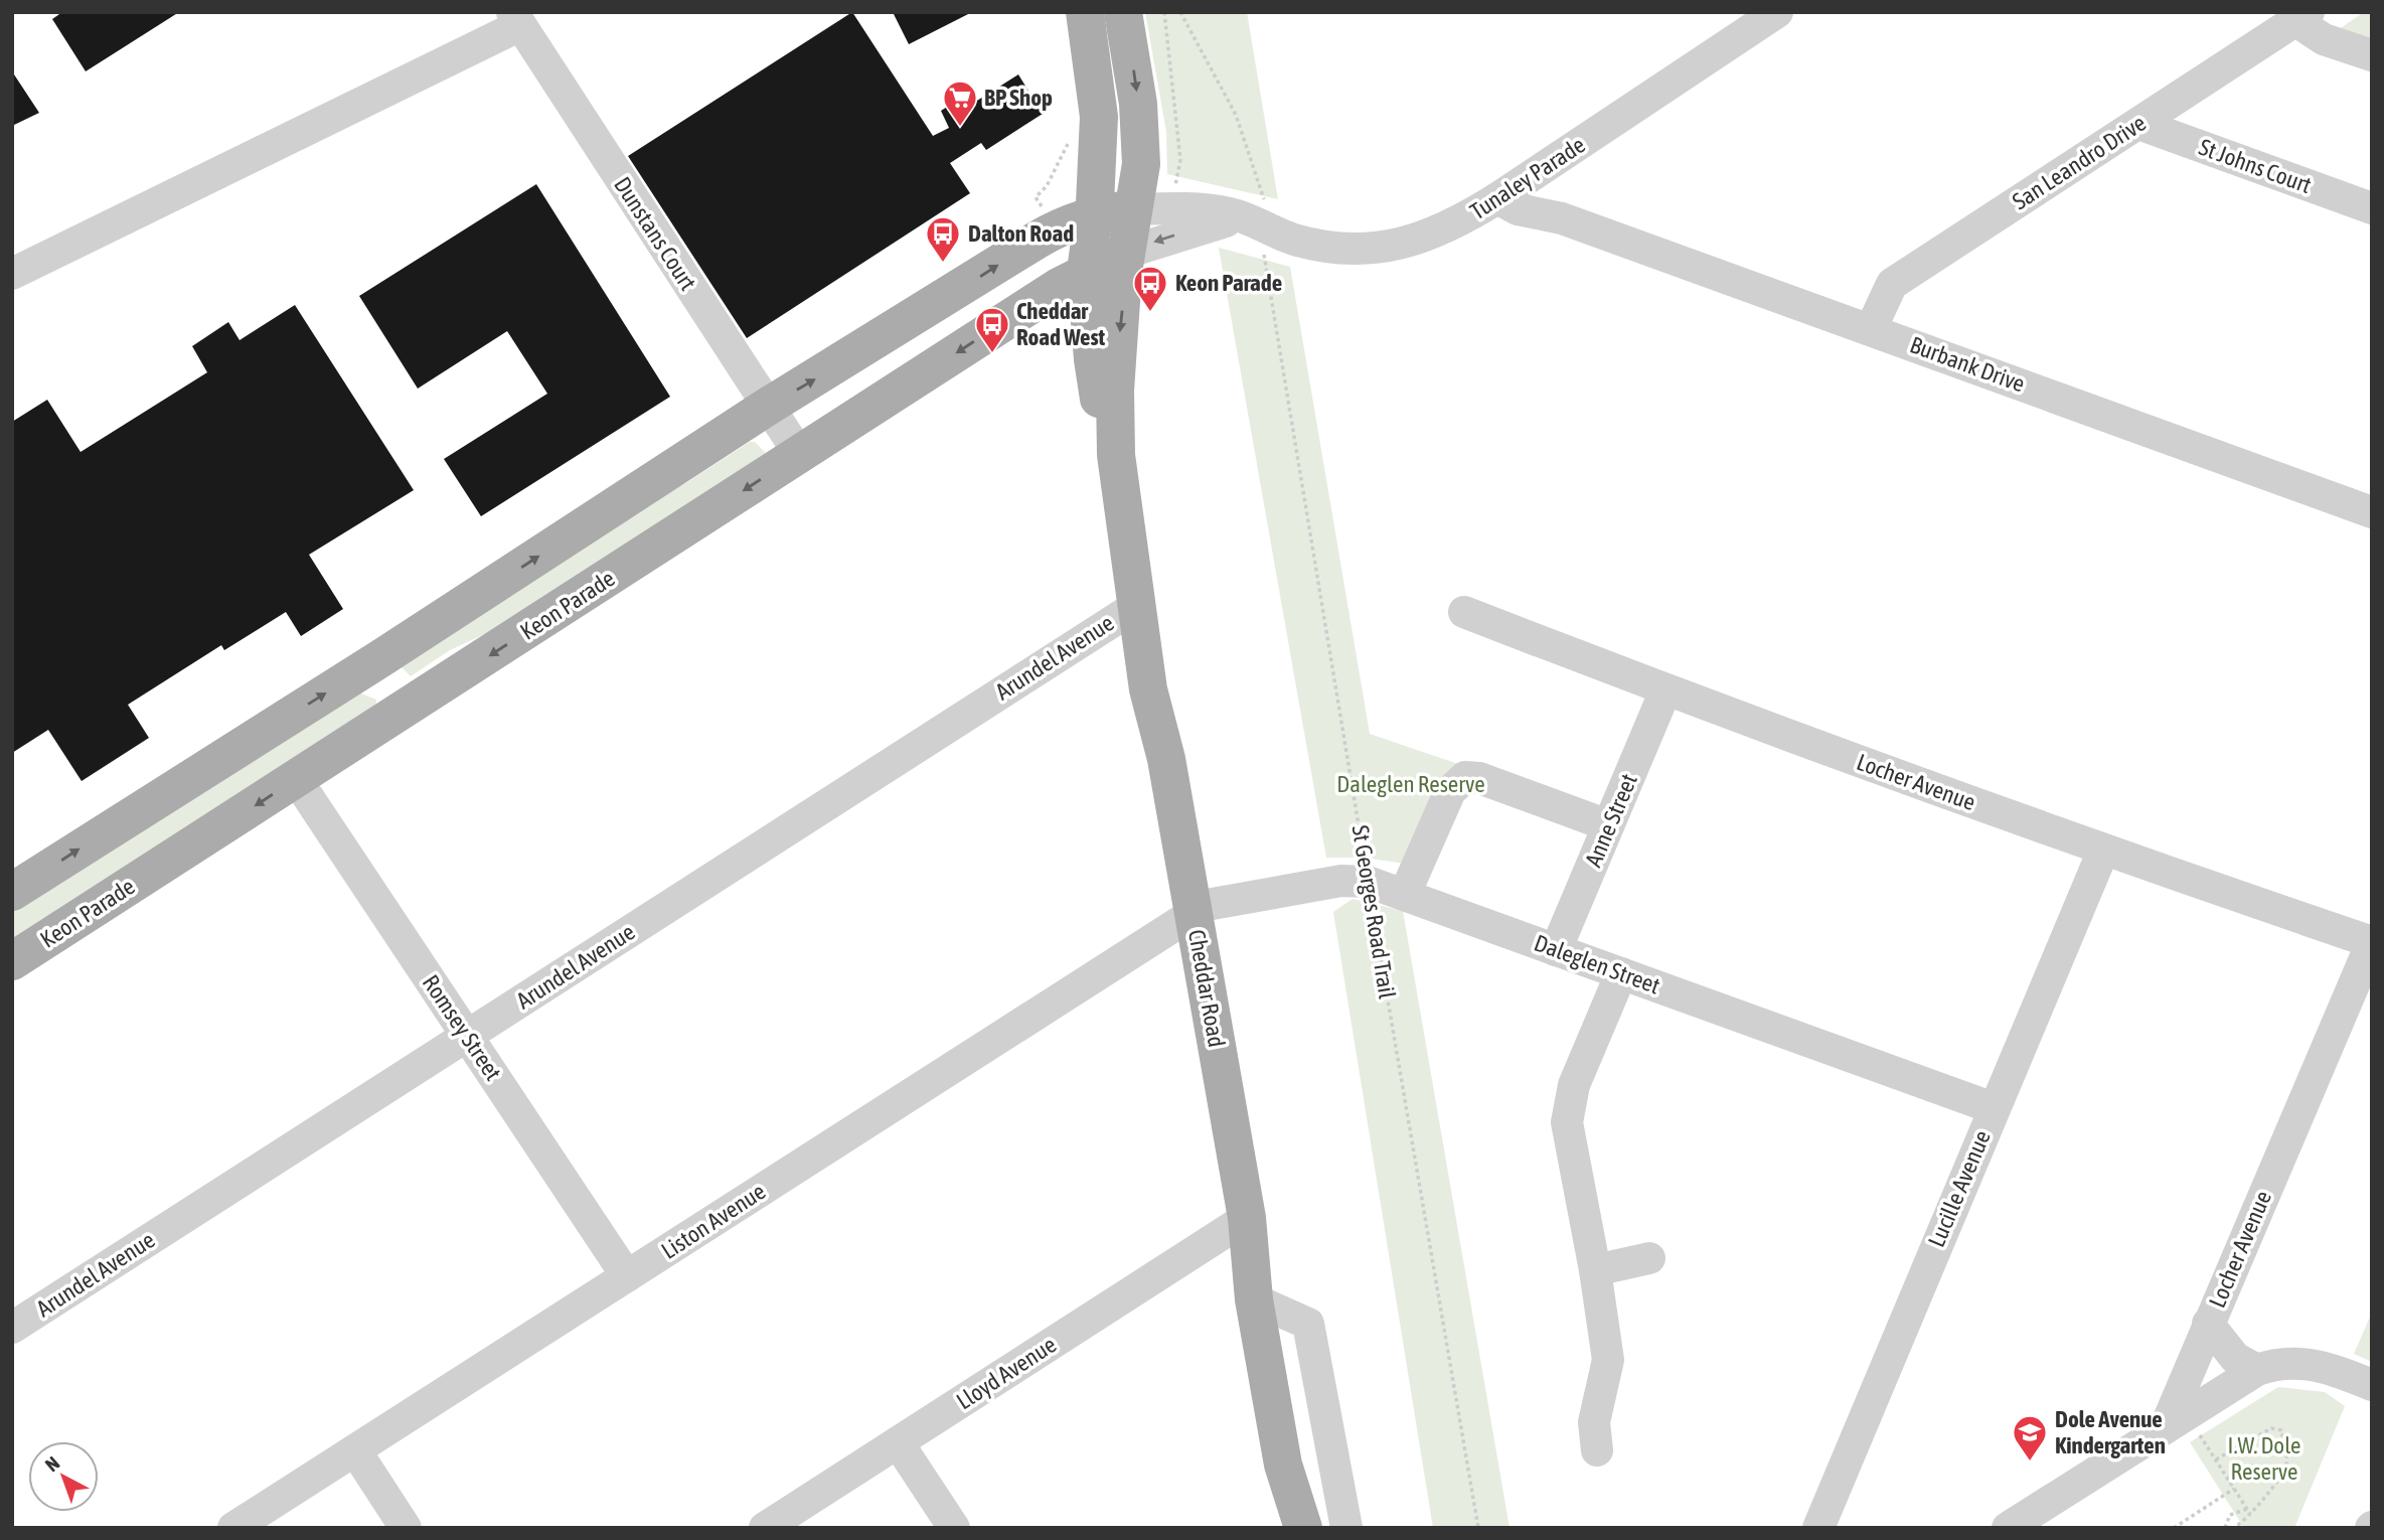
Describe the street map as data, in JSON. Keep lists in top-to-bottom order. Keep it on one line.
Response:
{"streets":{"main road":["Keon Parade","Cheddar Road"],"street":["San Leandro Drive","St Johns Court","Tunaley Parade","Dunstans Court","Burbank Drive","Arundel Avenue","Locher Avenue","Anne Street","Daleglen Street","Romsey Street","Lucille Avenue","Liston Avenue","Lloyd Avenue"],"path":["St Georges Road Trail"]},"crossings":[["San Leandro Drive","St Johns Court"],["San Leandro Drive","Burbank Drive"],["Tunaley Parade","Burbank Drive"],["Tunaley Parade","Keon Parade"],["Tunaley Parade","Cheddar Road"],["Dunstans Court","Keon Parade"],["Keon Parade","Cheddar Road"],["Keon Parade","Romsey Street"],["Arundel Avenue","Cheddar Road"],["Arundel Avenue","Romsey Street"],["Locher Avenue","Anne Street"],["Locher Avenue","Lucille Avenue"],["Anne Street","Daleglen Street"],["St Georges Road Trail","Daleglen Street"],["Daleglen Street","Cheddar Road"],["Daleglen Street","Lucille Avenue"],["Daleglen Street","Liston Avenue"],["Cheddar Road","Liston Avenue"],["Cheddar Road","Lloyd Avenue"],["Romsey Street","Liston Avenue"]],"parks":["Daleglen Reserve","I.W. Dole Reserve"],"places":{"supermarket":["BP Shop"],"bus stop":["Dalton Road","Keon Parade","Cheddar Road West"],"school or university":["Dole Avenue Kindergarten"]},"north":"top left"}
